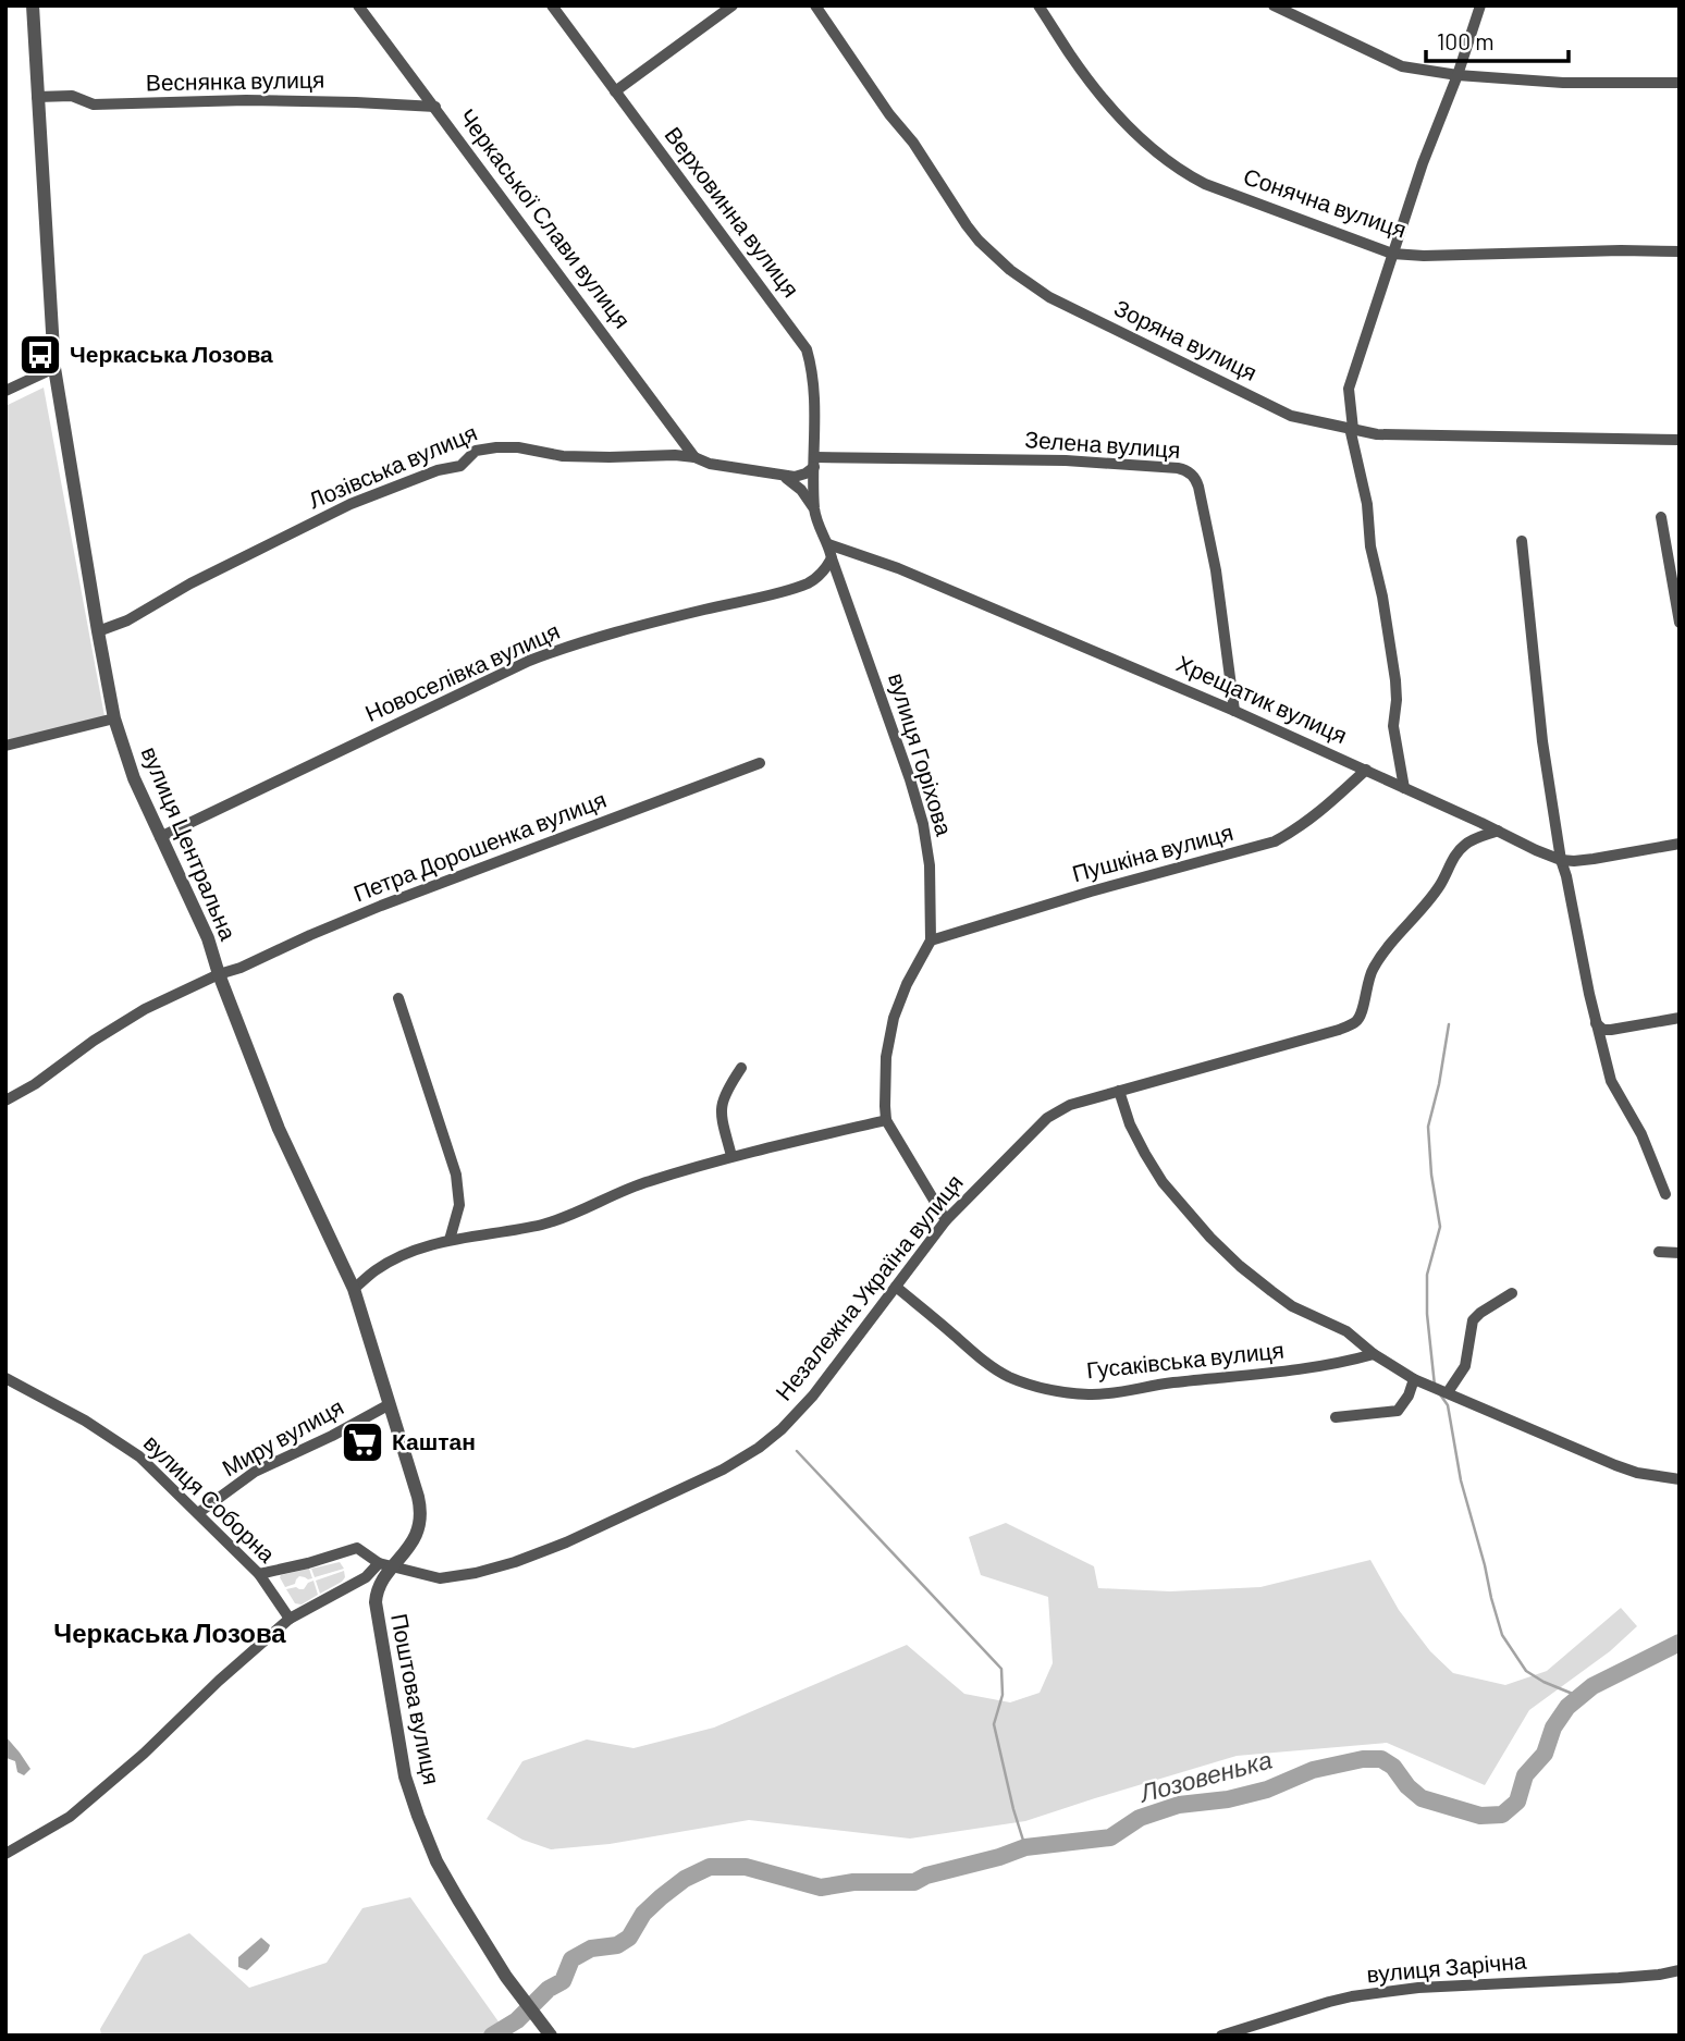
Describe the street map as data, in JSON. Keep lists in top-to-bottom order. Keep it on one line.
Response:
{"streets":{"street":["Веснянка вулиця","Сонячна вулиця","Верховинна вулиця","Черкаської Слави вулиця","Зоряна вулиця","Зелена вулиця","Лозівська вулиця","Новоселівка вулиця","Хрещатик вулиця","вулиця Горіхова","вулиця Центральна","Петра Дорошенка вулиця","Пушкіна вулиця","Незалежна Україна вулиця","Гусаківська вулиця","Миру вулиця","вулиця Соборна","Поштова вулиця","вулиця Зарічна"]},"crossings":[["Веснянка вулиця","Черкаської Слави вулиця"],["Веснянка вулиця","вулиця Центральна"],["Верховинна вулиця","Зелена вулиця"],["Верховинна вулиця","Лозівська вулиця"],["Верховинна вулиця","вулиця Горіхова"],["Черкаської Слави вулиця","Лозівська вулиця"],["Зелена вулиця","Лозівська вулиця"],["Зелена вулиця","Хрещатик вулиця"],["Зелена вулиця","вулиця Горіхова"],["Лозівська вулиця","вулиця Горіхова"],["Лозівська вулиця","вулиця Центральна"],["Новоселівка вулиця","вулиця Горіхова"],["Новоселівка вулиця","вулиця Центральна"],["Хрещатик вулиця","вулиця Горіхова"],["Хрещатик вулиця","Пушкіна вулиця"],["Хрещатик вулиця","Незалежна Україна вулиця"],["вулиця Горіхова","Пушкіна вулиця"],["вулиця Центральна","Петра Дорошенка вулиця"],["вулиця Центральна","Незалежна Україна вулиця"],["вулиця Центральна","Миру вулиця"],["вулиця Центральна","Поштова вулиця"],["Незалежна Україна вулиця","Гусаківська вулиця"],["Незалежна Україна вулиця","вулиця Соборна"],["Незалежна Україна вулиця","Поштова вулиця"],["Миру вулиця","вулиця Соборна"]],"districts":["Черкаська Лозова"],"water":["Лозовенька"],"places":{"bus stop":["Черкаська Лозова"],"supermarket":["Каштан"]},"scale_bar":"100 m"}
